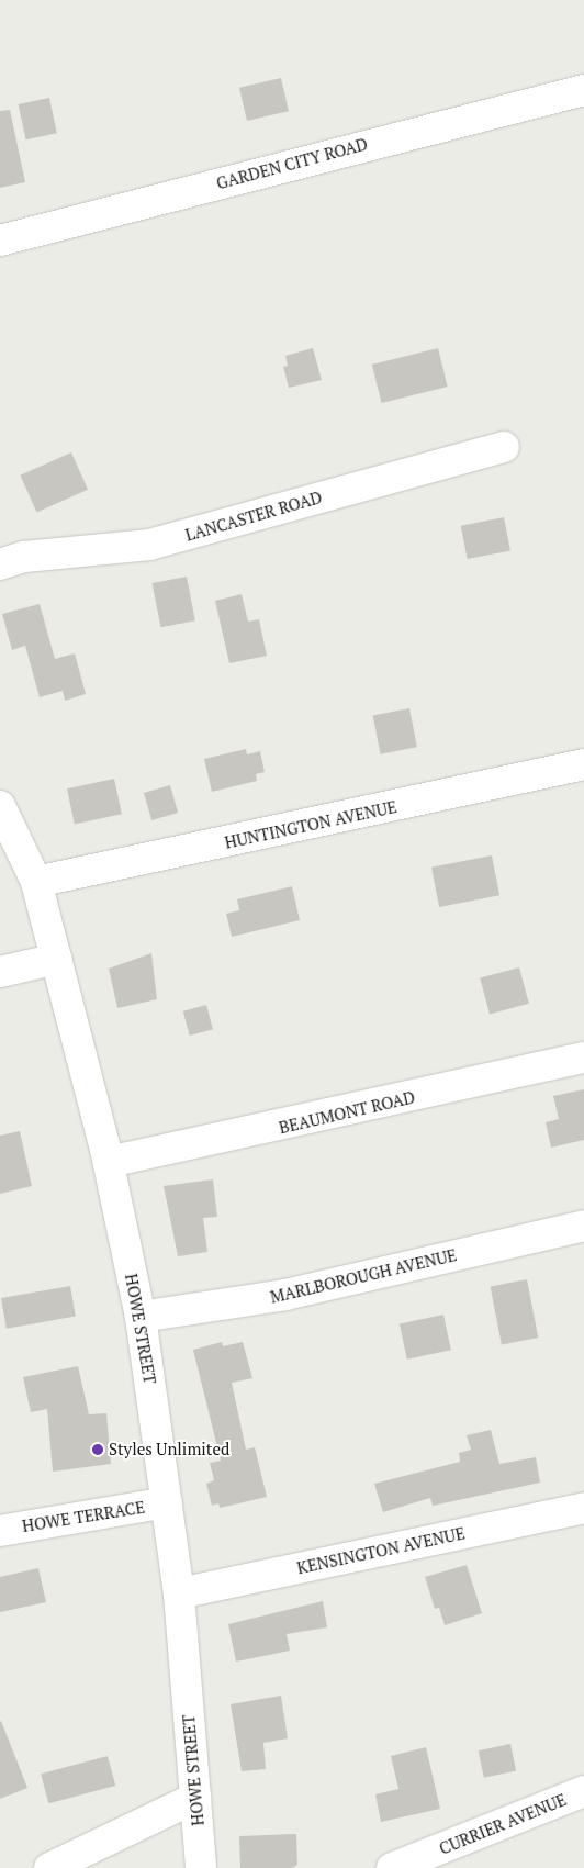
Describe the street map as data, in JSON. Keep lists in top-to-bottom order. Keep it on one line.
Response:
{"streets":{"street":["GARDEN CITY ROAD","LANCASTER ROAD","HUNTINGTON AVENUE","BEAUMONT ROAD","MARLBOROUGH AVENUE","HOWE STREET","HOWE TERRACE","KENSINGTON AVENUE","CURRIER AVENUE"]},"crossings":[["HUNTINGTON AVENUE","HOWE STREET"],["BEAUMONT ROAD","HOWE STREET"],["MARLBOROUGH AVENUE","HOWE STREET"],["HOWE STREET","HOWE TERRACE"],["HOWE STREET","KENSINGTON AVENUE"]],"places":["Styles Unlimited"]}
